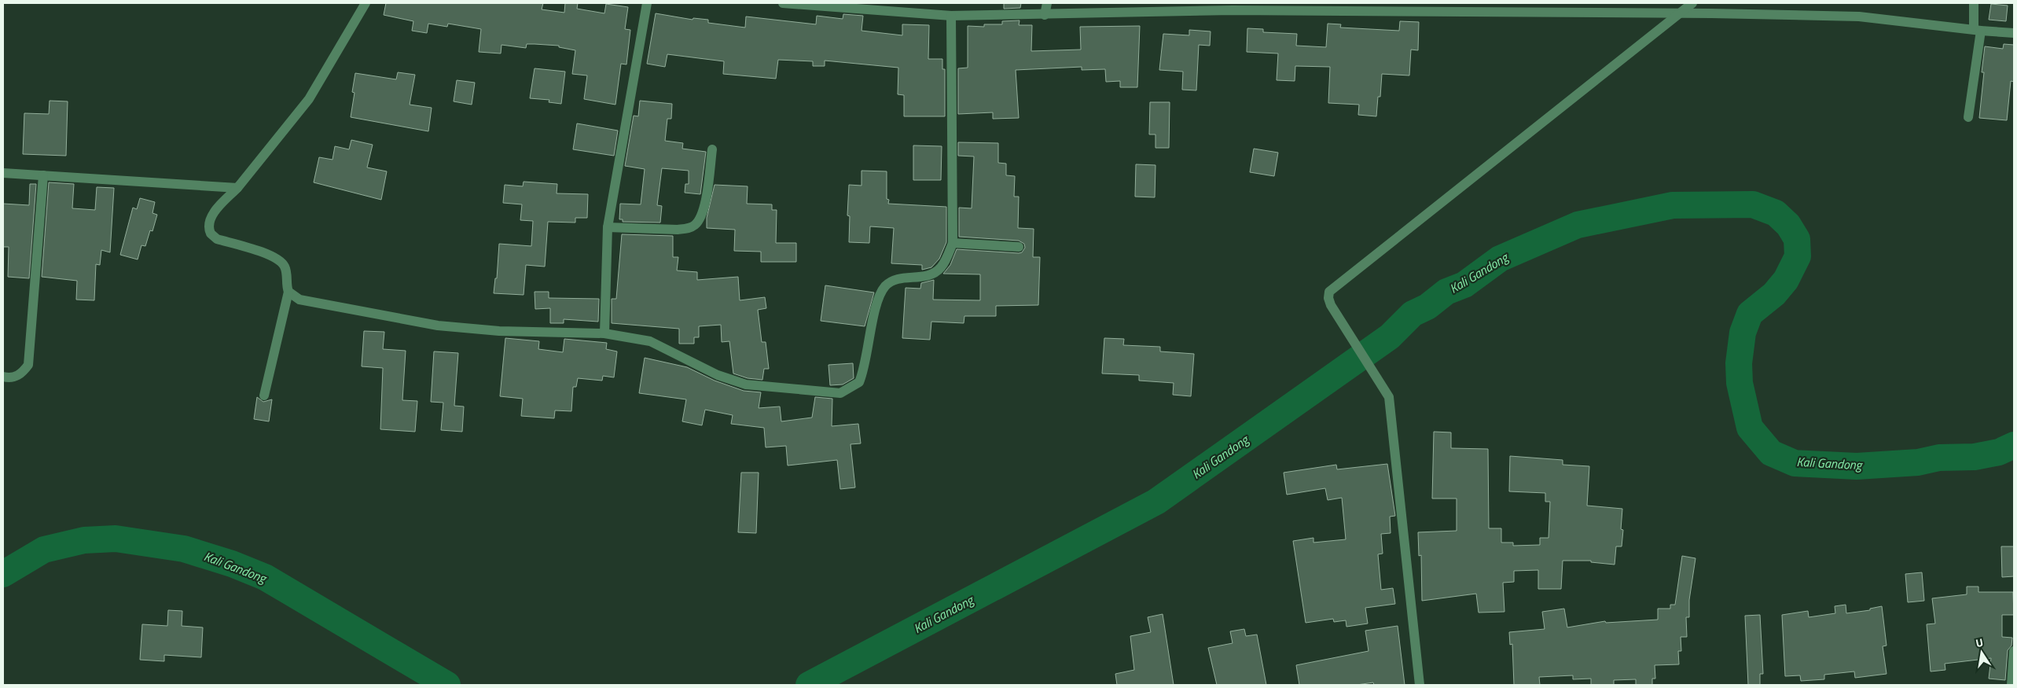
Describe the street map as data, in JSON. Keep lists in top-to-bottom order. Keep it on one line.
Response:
{"water":["Kali Gandong"],"north":"top"}
